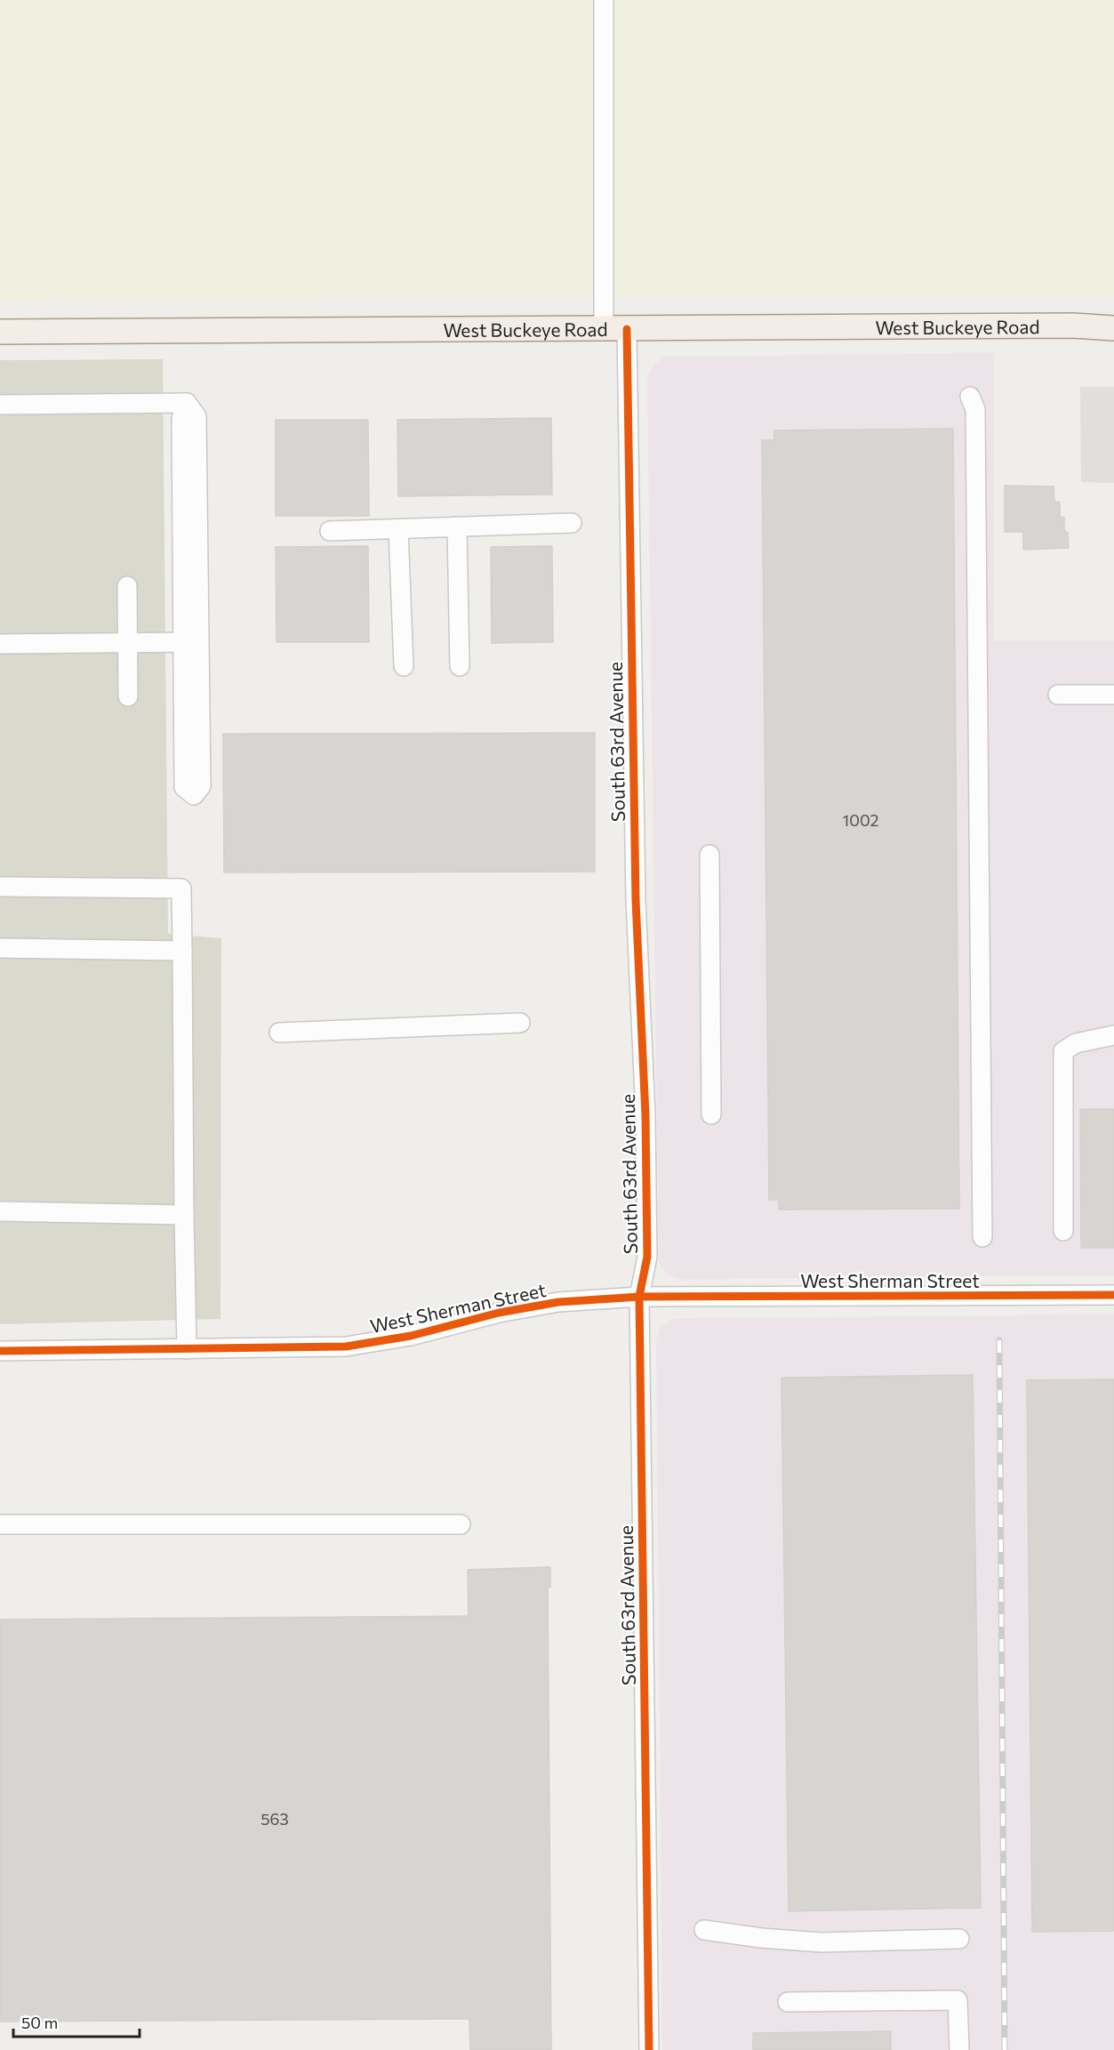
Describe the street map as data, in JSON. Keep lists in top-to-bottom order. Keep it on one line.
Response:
{"streets":{"main road":["West Buckeye Road"],"street":["South 63rd Avenue","West Sherman Street"]},"crossings":[["West Buckeye Road","South 63rd Avenue"],["South 63rd Avenue","West Sherman Street"]],"house_numbers":["1002","563"],"scale_bar":"50 m"}
